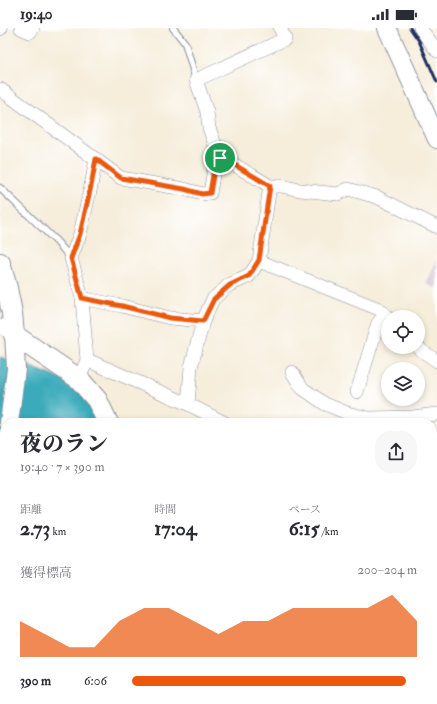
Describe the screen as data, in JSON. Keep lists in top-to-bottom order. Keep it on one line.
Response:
{"page":{"status":"19:40","heading":["夜のラン","19:40 · 7 × 390 m"],"stats":[["距離","2.73 km"],["時間","17:04"],["ペース","6:15 /km"]],"chart":["獲得標高","200–204 m"],"list":[{"name":"390 m","note":"6:06"}]}}
